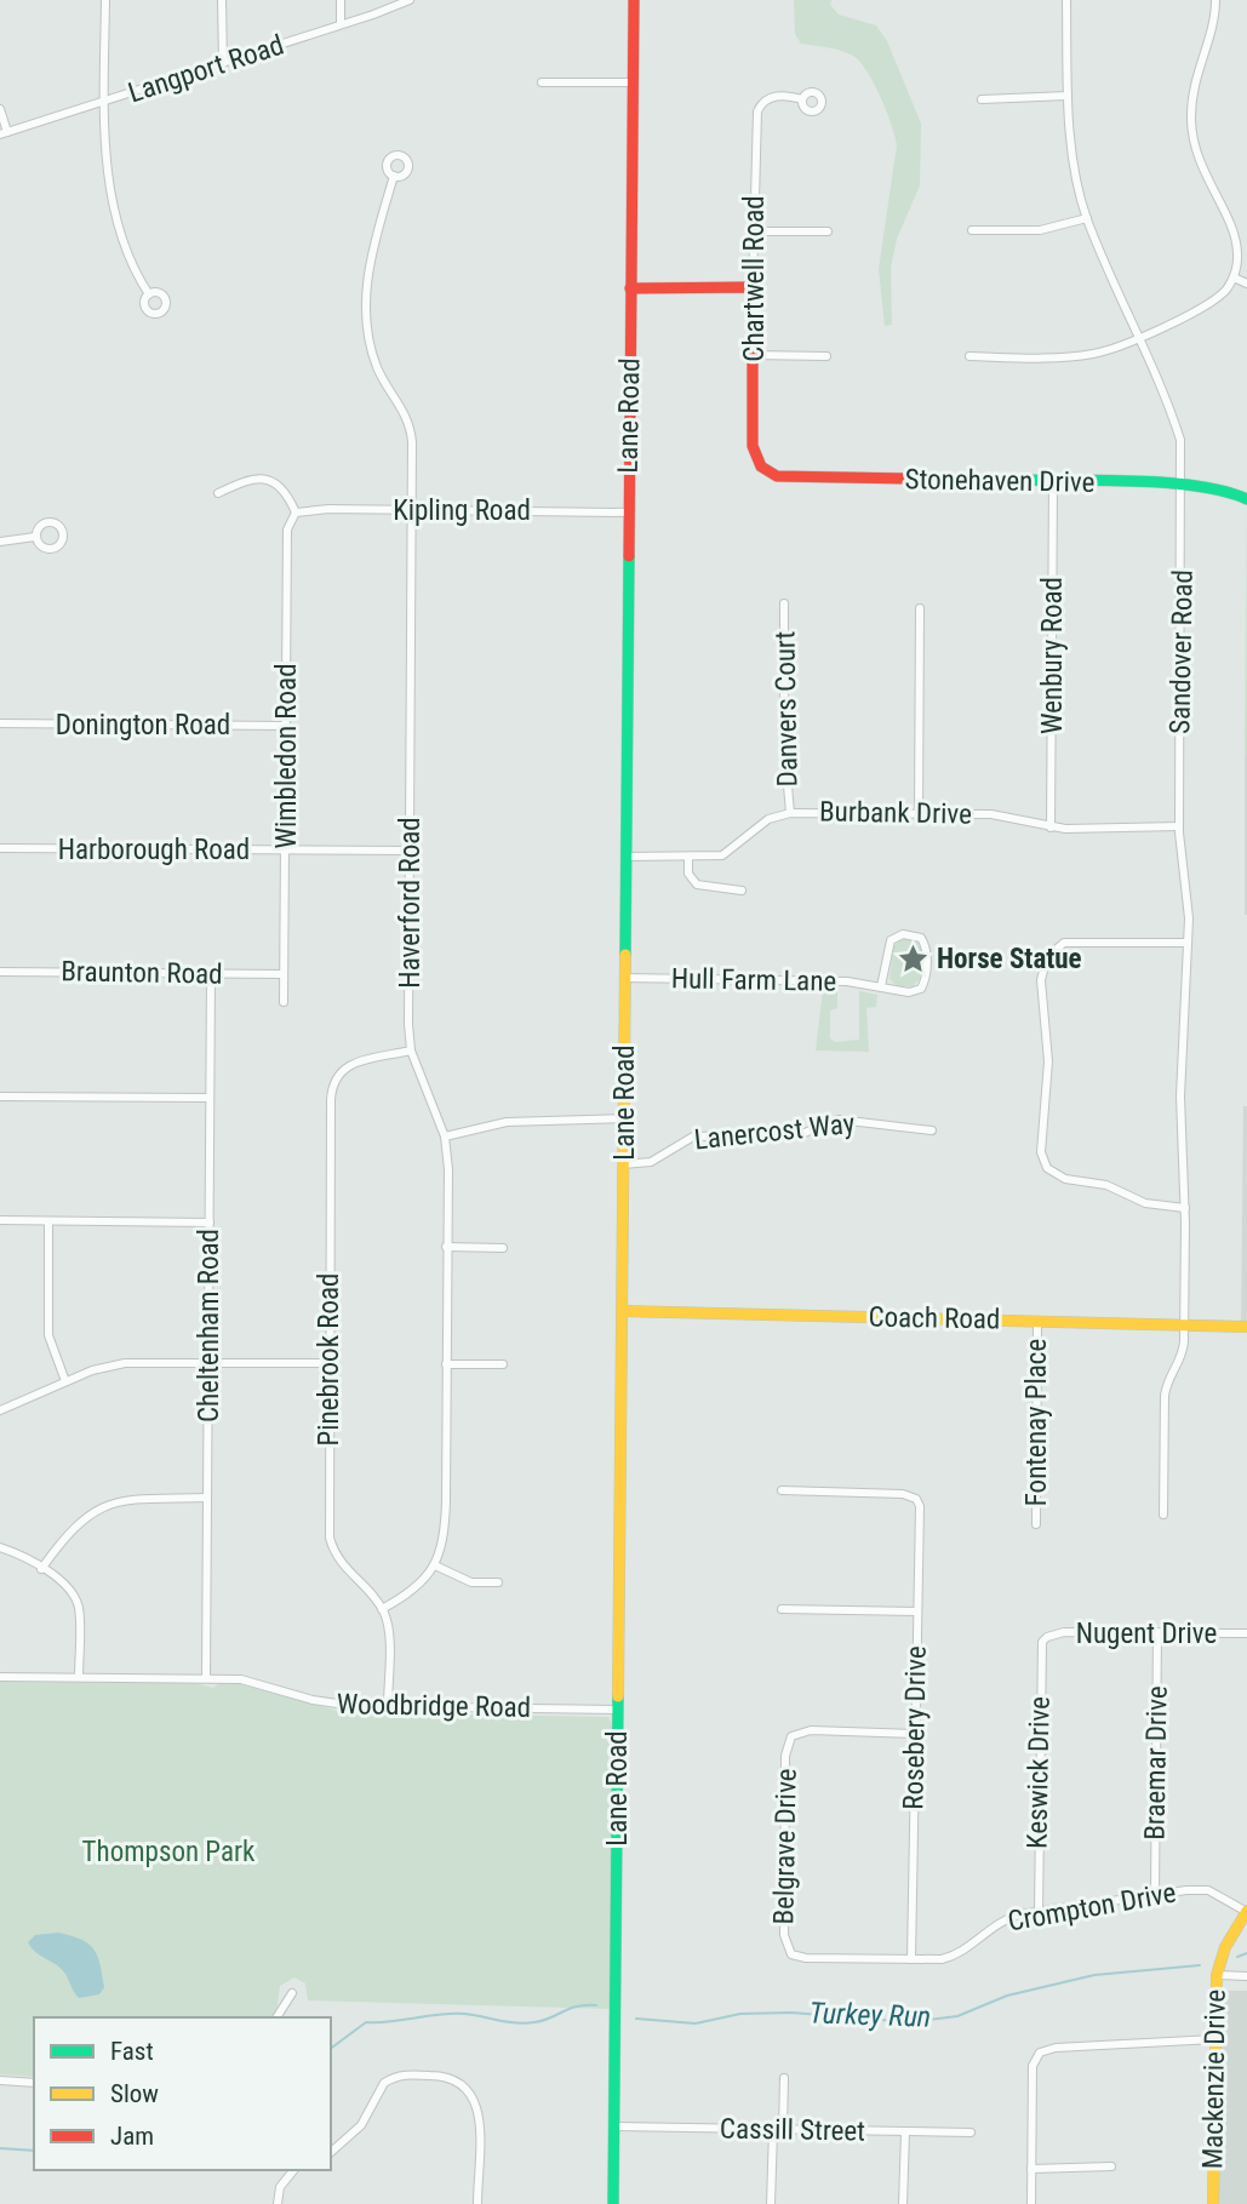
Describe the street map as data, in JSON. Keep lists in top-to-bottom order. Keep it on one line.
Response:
{"streets":{"street":["Langport Road","Chartwell Road","Lane Road","Stonehaven Drive","Kipling Road","Sandover Road","Wenbury Road","Danvers Court","Donington Road","Wimbledon Road","Burbank Drive","Harborough Road","Haverford Road","Braunton Road","Hull Farm Lane","Lanercost Way","Coach Road","Cheltenham Road","Pinebrook Road","Fontenay Place","Nugent Drive","Woodbridge Road","Rosebery Drive","Braemar Drive","Keswick Drive","Belgrave Drive","Crompton Drive","Mackenzie Drive","Cassill Street"]},"crossings":[["Chartwell Road","Stonehaven Drive"],["Lane Road","Kipling Road"],["Lane Road","Burbank Drive"],["Lane Road","Hull Farm Lane"],["Lane Road","Lanercost Way"],["Lane Road","Coach Road"],["Lane Road","Woodbridge Road"],["Lane Road","Cassill Street"],["Stonehaven Drive","Sandover Road"],["Stonehaven Drive","Wenbury Road"],["Kipling Road","Wimbledon Road"],["Kipling Road","Haverford Road"],["Sandover Road","Burbank Drive"],["Sandover Road","Coach Road"],["Wenbury Road","Burbank Drive"],["Danvers Court","Burbank Drive"],["Donington Road","Wimbledon Road"],["Wimbledon Road","Harborough Road"],["Wimbledon Road","Braunton Road"],["Harborough Road","Haverford Road"],["Haverford Road","Pinebrook Road"],["Braunton Road","Cheltenham Road"],["Coach Road","Fontenay Place"],["Cheltenham Road","Woodbridge Road"],["Nugent Drive","Braemar Drive"],["Nugent Drive","Keswick Drive"],["Rosebery Drive","Belgrave Drive"],["Rosebery Drive","Crompton Drive"],["Braemar Drive","Crompton Drive"],["Keswick Drive","Crompton Drive"],["Belgrave Drive","Crompton Drive"],["Crompton Drive","Mackenzie Drive"]],"water":["Turkey Run"],"parks":["Thompson Park"],"places":{"place":["Horse Statue"]},"legend":["Fast","Slow","Jam"]}
